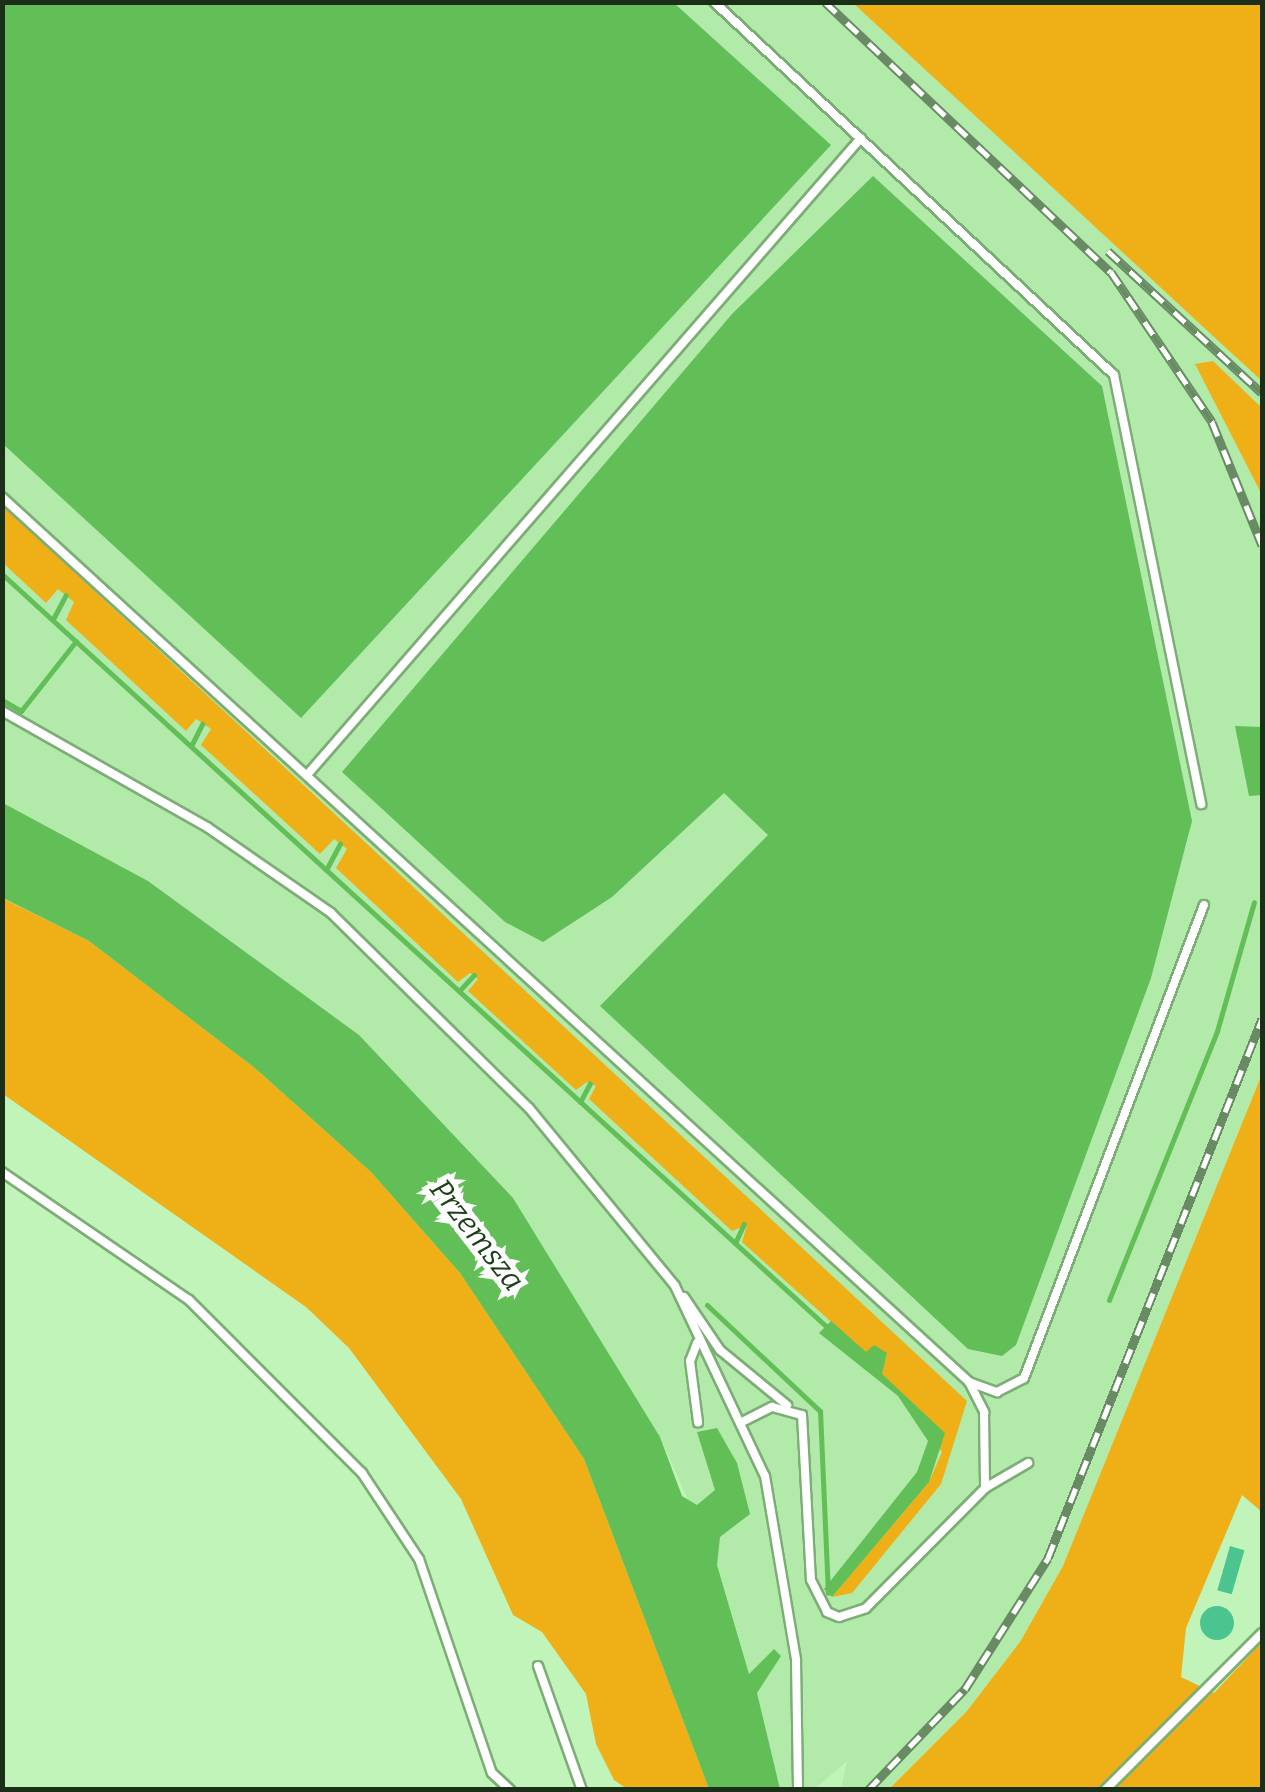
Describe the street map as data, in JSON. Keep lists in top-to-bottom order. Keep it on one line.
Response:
{"water":["Przemsza"]}
